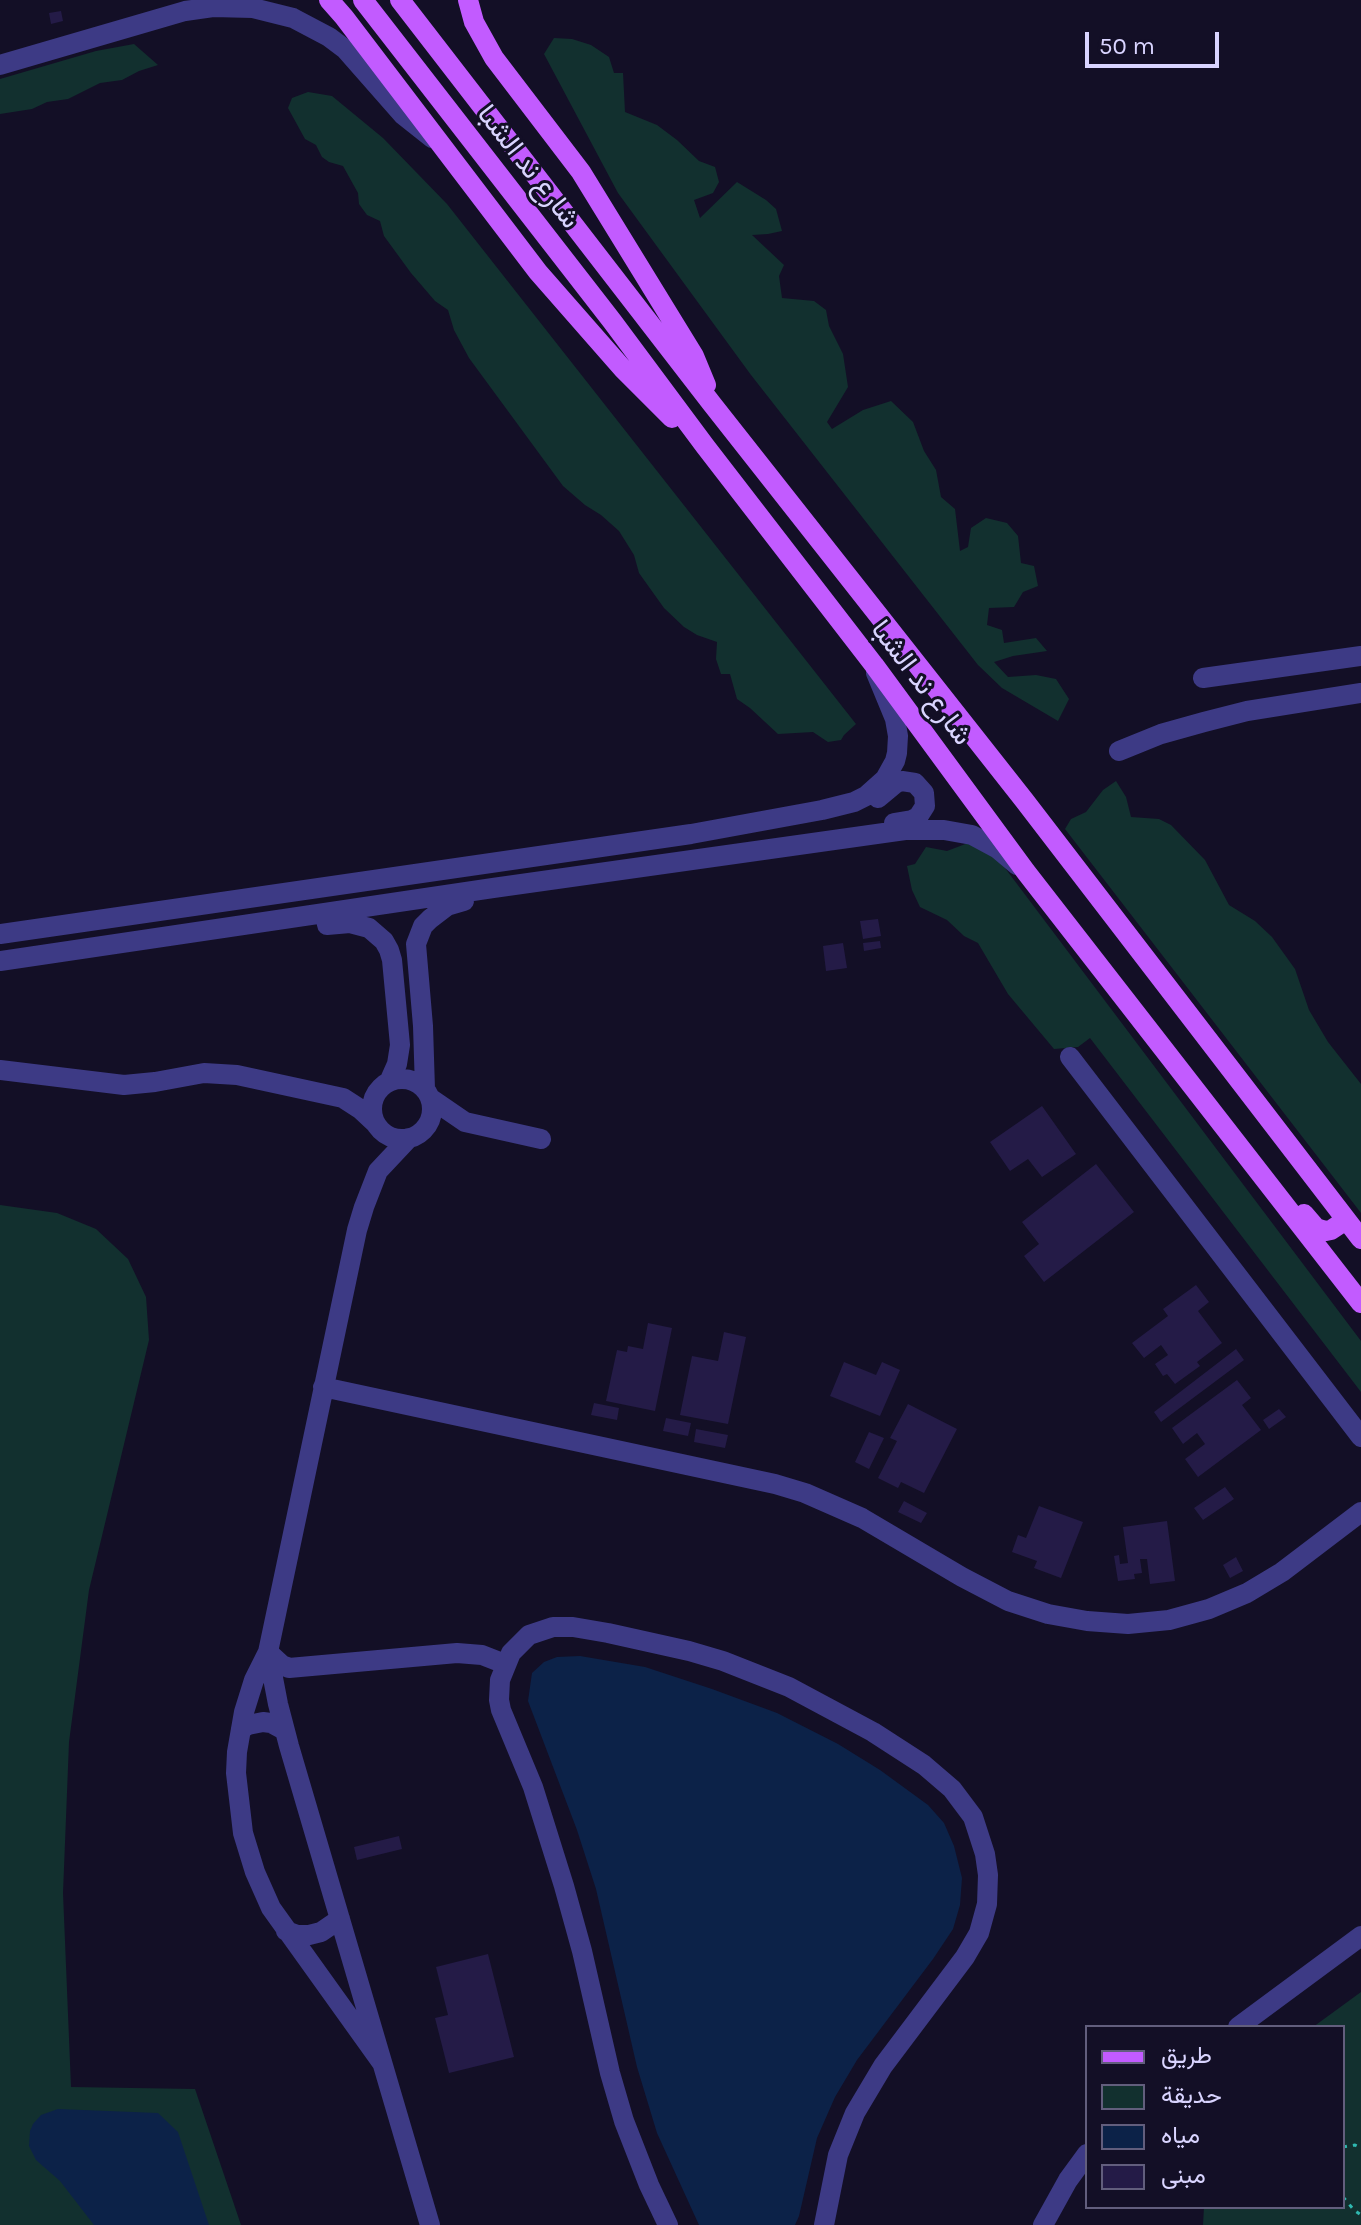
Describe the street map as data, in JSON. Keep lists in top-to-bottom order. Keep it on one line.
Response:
{"streets":{"main road":["شارع ند الشبا"]},"legend":["طريق","حديقة","مياه","مبنى"],"scale_bar":"50 m"}
